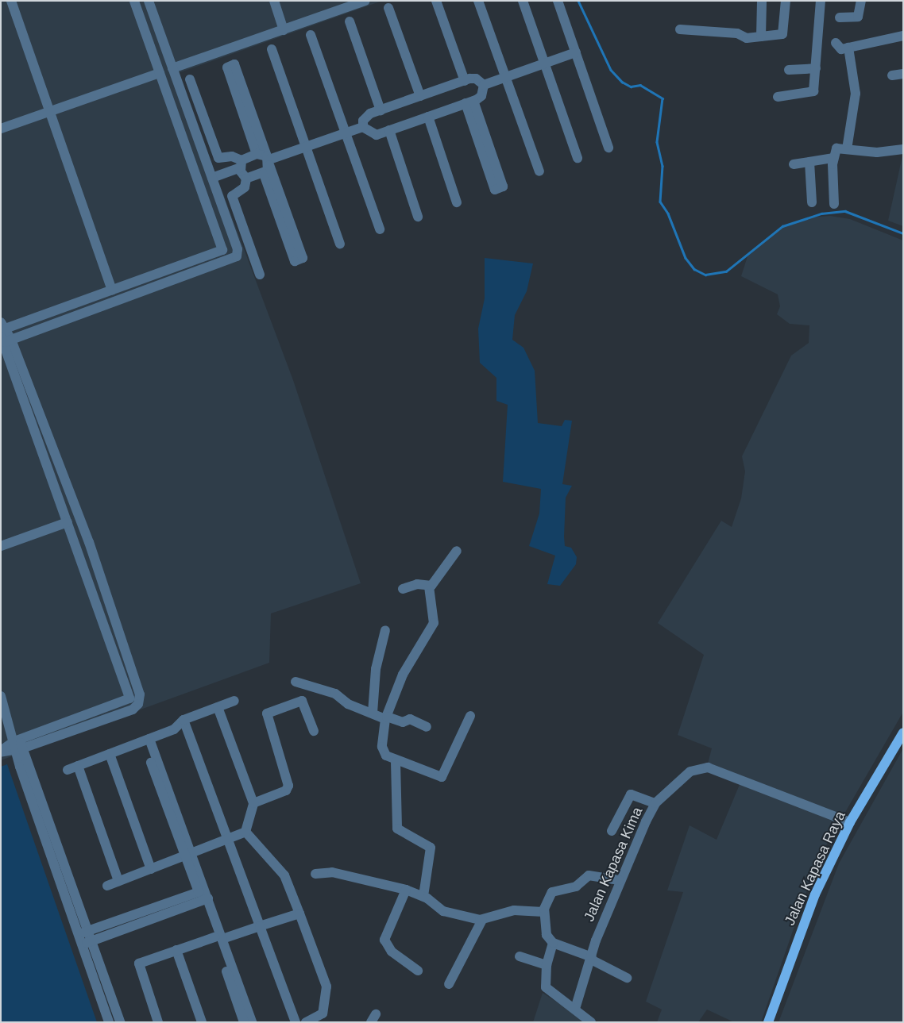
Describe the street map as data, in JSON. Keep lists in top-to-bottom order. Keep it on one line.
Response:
{"streets":{"main road":["Jalan Kapasa Raya"],"street":["Jalan Kapasa Kima"]},"crossings":[["Jalan Kapasa Kima","Jalan Kapasa Raya"]]}
